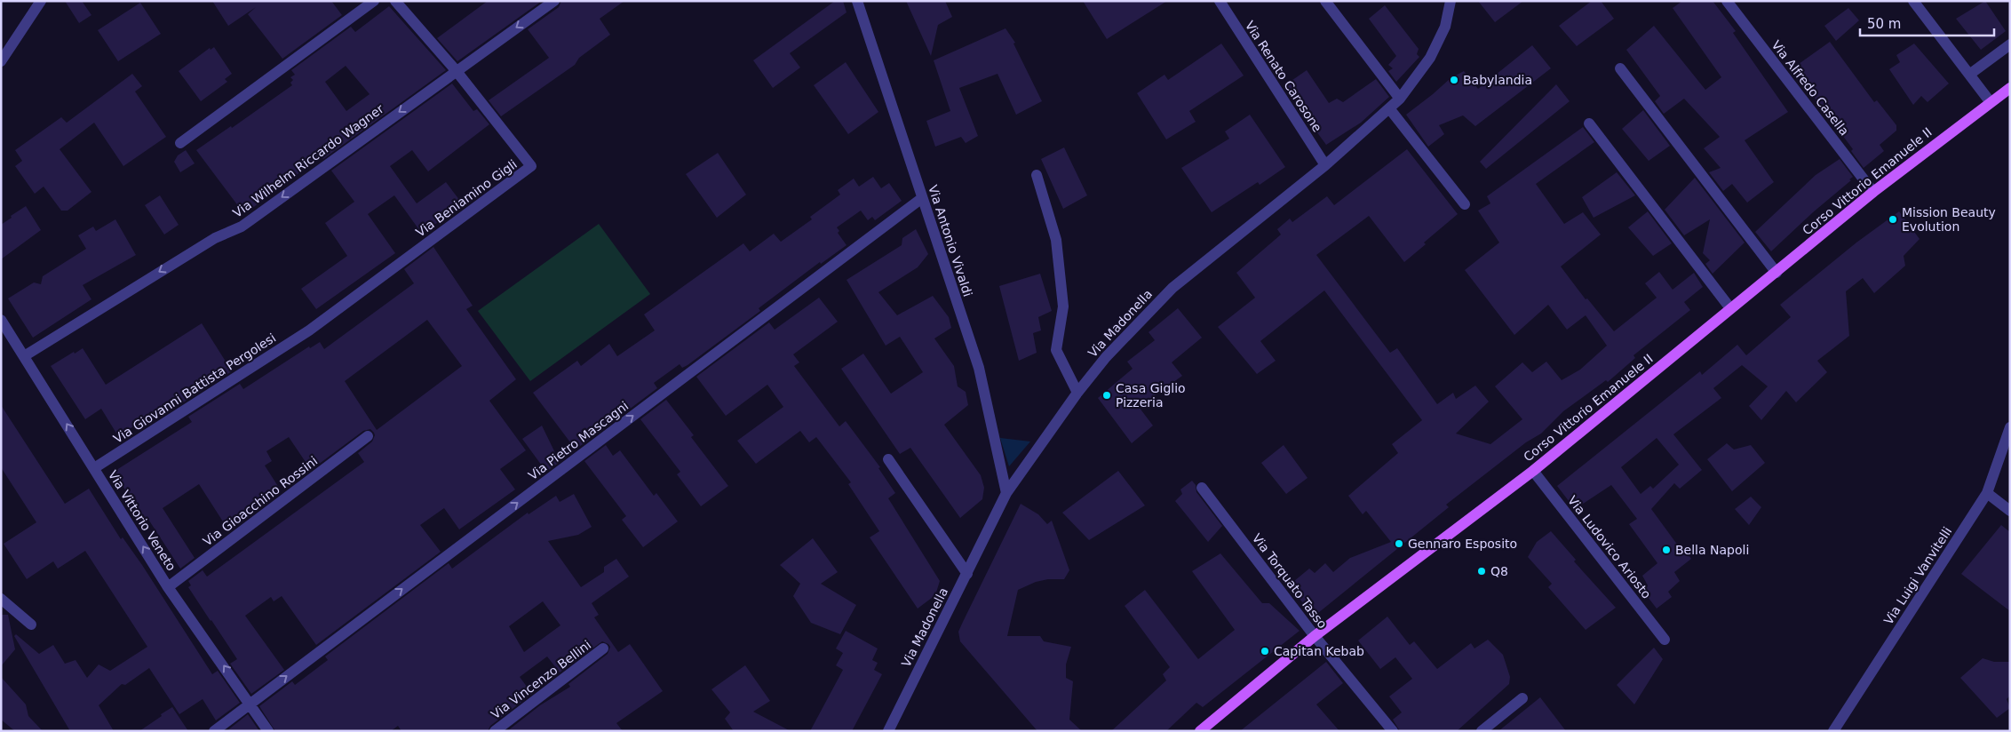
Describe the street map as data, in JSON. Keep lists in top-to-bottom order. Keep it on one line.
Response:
{"streets":{"main road":["Corso Vittorio Emanuele II"],"street":["Via Renato Carosone","Via Alfredo Casella","Via Wilhelm Riccardo Wagner","Via Beniamino Gigli","Via Antonio Vivaldi","Via Madonella","Via Giovanni Battista Pergolesi","Via Pietro Mascagni","Via Gioacchino Rossini","Via Vittorio Veneto","Via Ludovico Ariosto","Via Luigi Vanvitelli","Via Torquato Tasso","Via Vincenzo Bellini"]},"crossings":[["Via Renato Carosone","Via Madonella"],["Via Alfredo Casella","Corso Vittorio Emanuele II"],["Via Wilhelm Riccardo Wagner","Via Beniamino Gigli"],["Via Wilhelm Riccardo Wagner","Via Vittorio Veneto"],["Corso Vittorio Emanuele II","Via Ludovico Ariosto"],["Corso Vittorio Emanuele II","Via Torquato Tasso"],["Via Beniamino Gigli","Via Giovanni Battista Pergolesi"],["Via Antonio Vivaldi","Via Madonella"],["Via Antonio Vivaldi","Via Pietro Mascagni"],["Via Giovanni Battista Pergolesi","Via Vittorio Veneto"],["Via Pietro Mascagni","Via Vittorio Veneto"],["Via Gioacchino Rossini","Via Vittorio Veneto"]],"one_way":["Via Wilhelm Riccardo Wagner","Via Pietro Mascagni","Via Vittorio Veneto"],"places":["Babylandia","Mission Beauty Evolution","Casa Giglio Pizzeria","Gennaro Esposito","Bella Napoli","Q8","Capitan Kebab"],"scale_bar":"50 m"}
